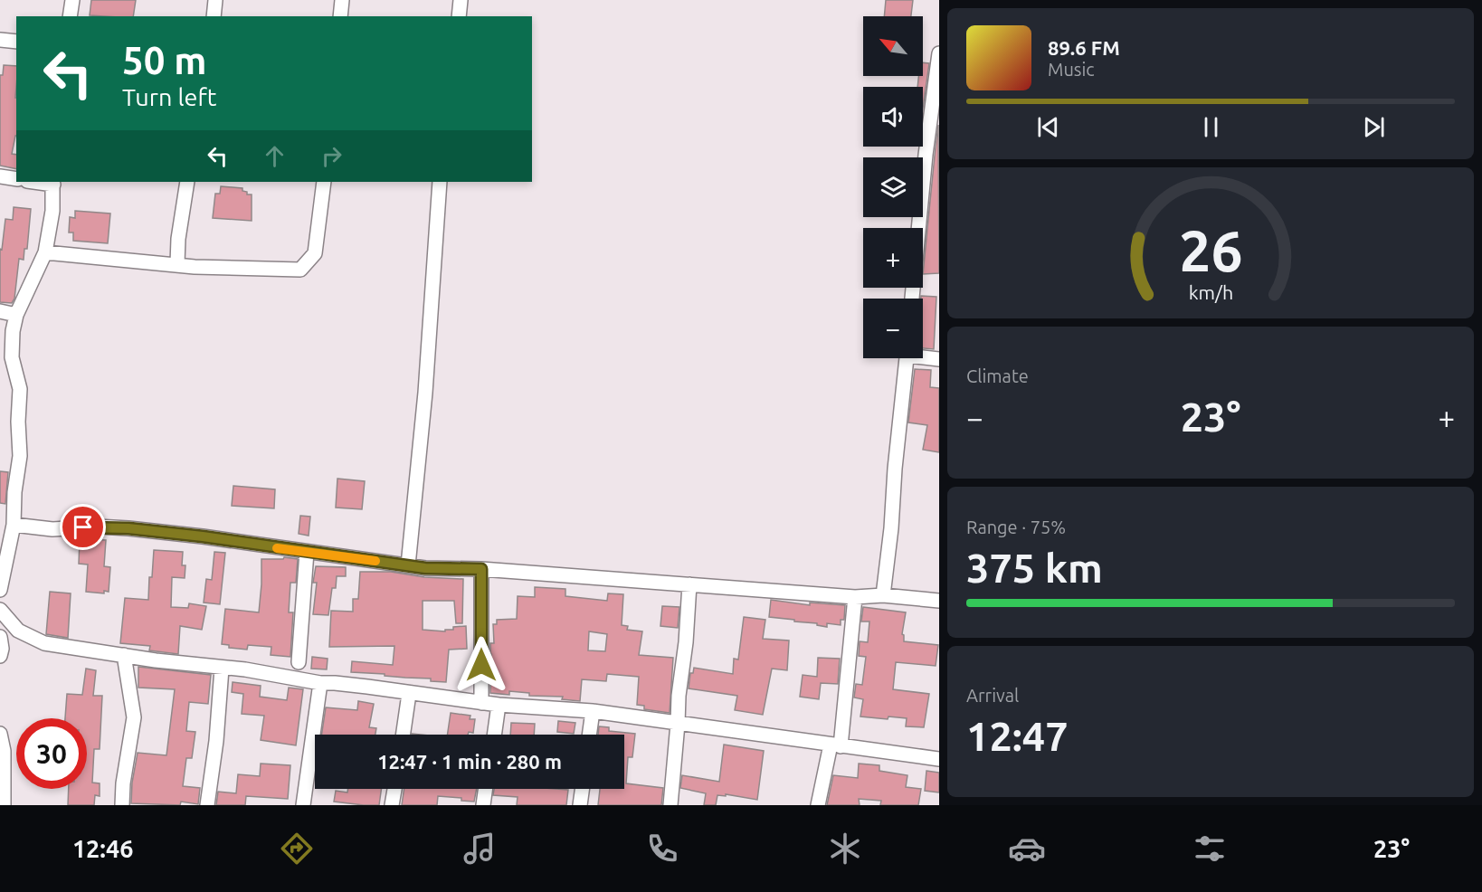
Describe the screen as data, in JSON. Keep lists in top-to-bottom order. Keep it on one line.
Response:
{"north":"top left","page":{"map_buttons":["+","−"],"turn":["50 m","Turn left"],"song":["89.6 FM","Music"],"tile":["Climate",["Range · 75%","375 km"],["Arrival","12:47"]],"heat":["−","23°","+"],"limit":"30","trip":"12:47 · 1 min · 280 m","tabs":["12:46","23°"],"gauge":["26","km/h"]}}
